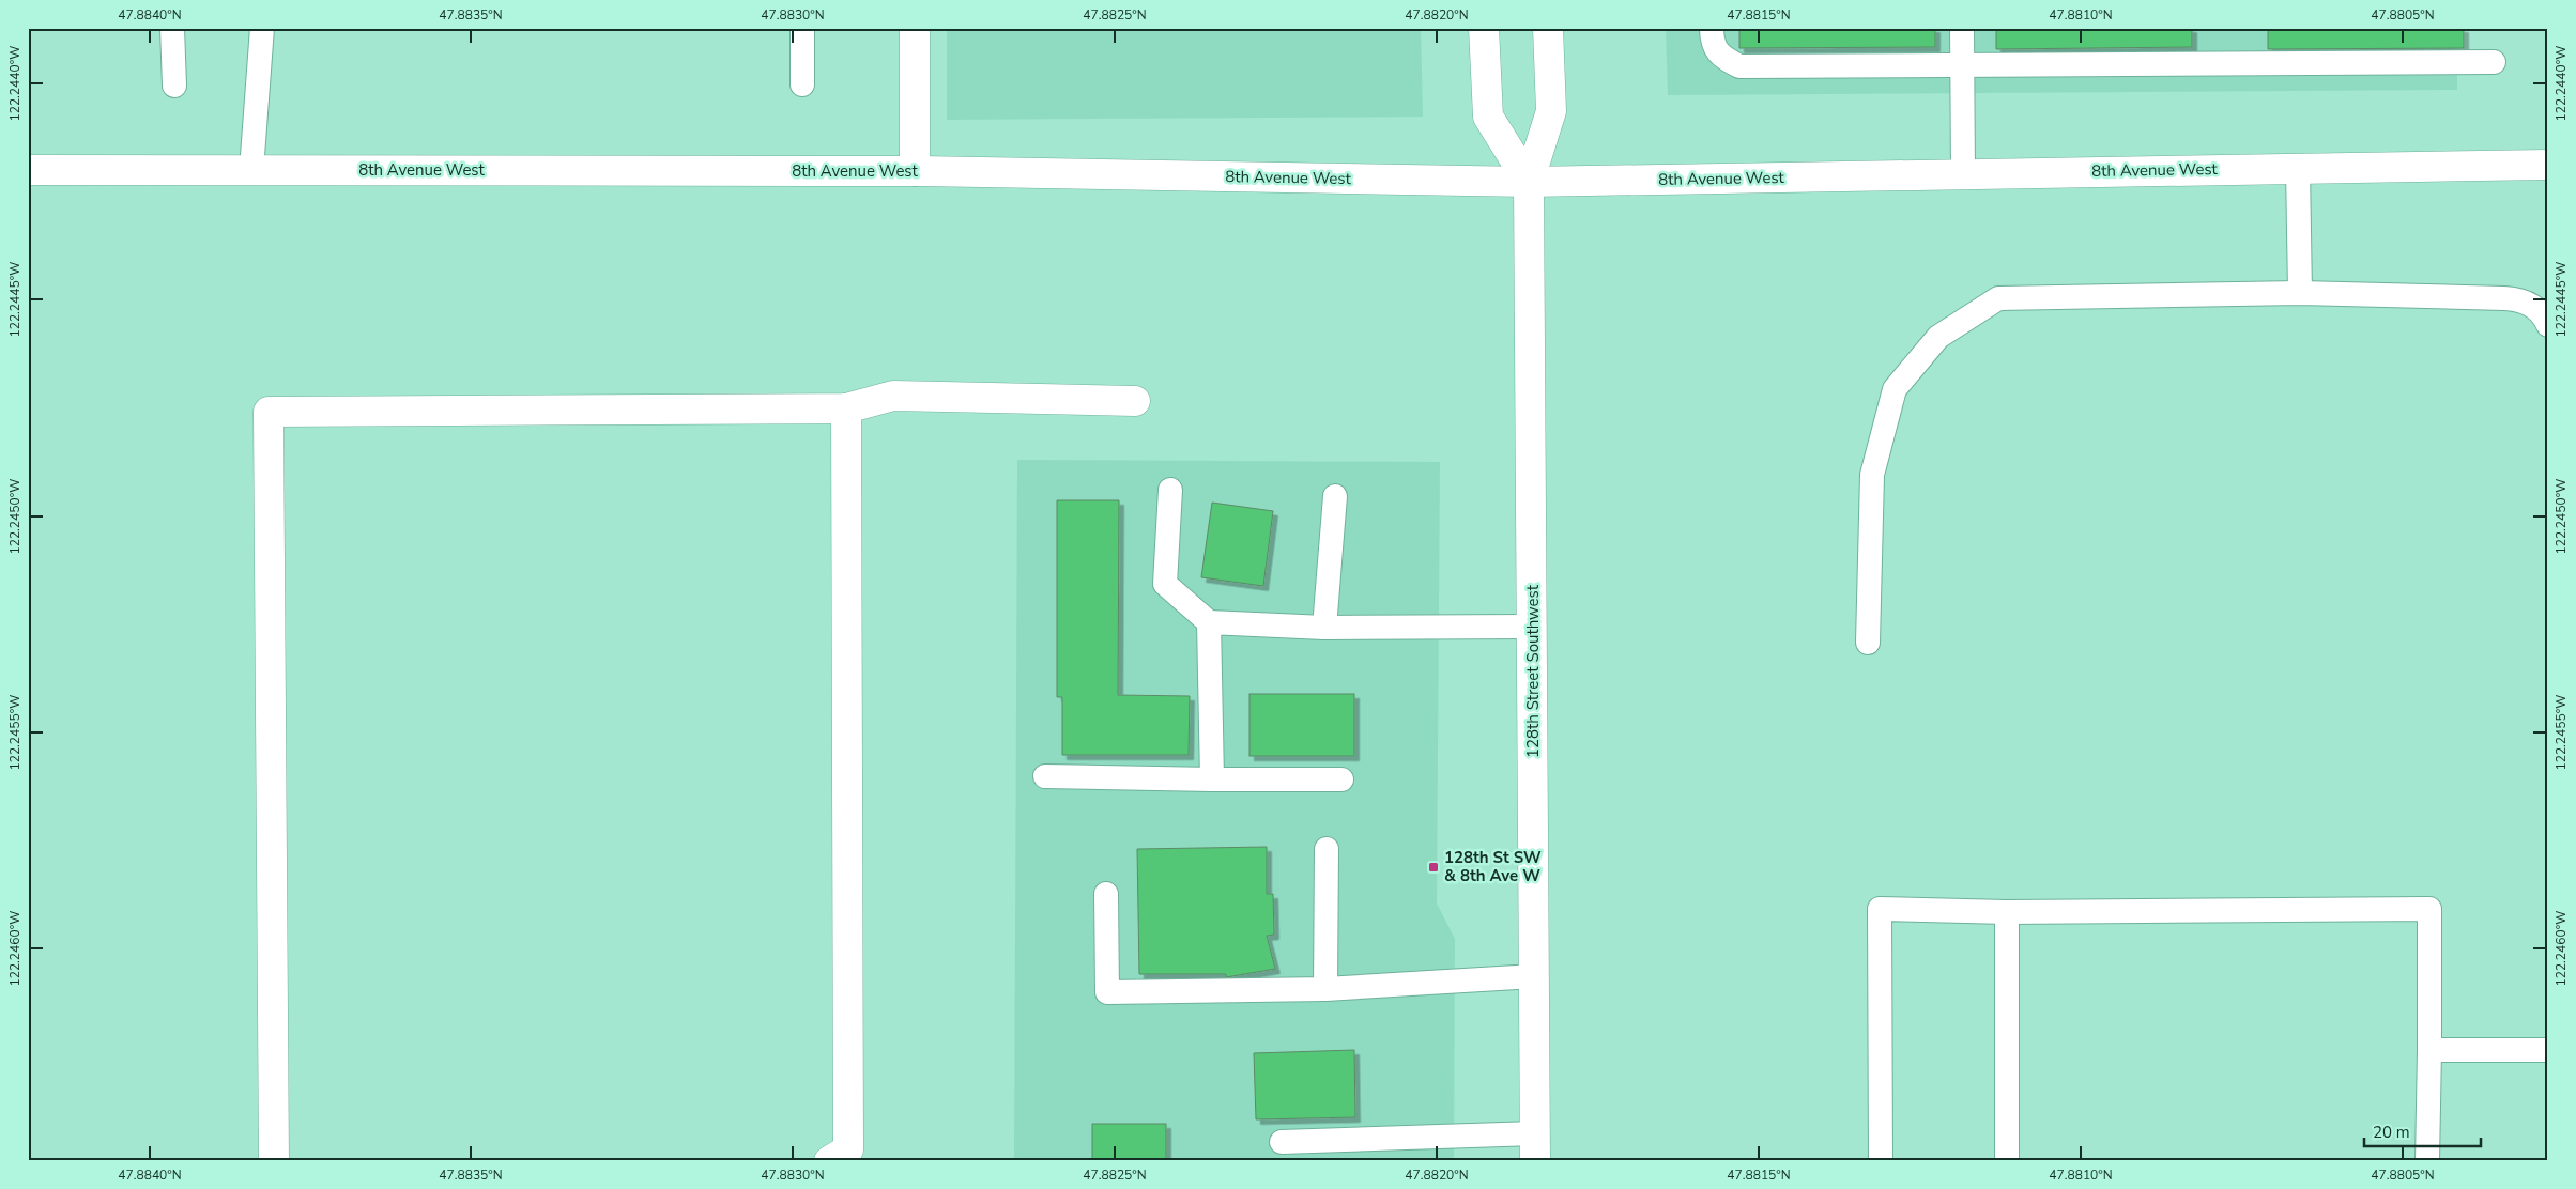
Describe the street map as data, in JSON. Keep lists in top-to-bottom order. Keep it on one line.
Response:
{"streets":{"street":["8th Avenue West","128th Street Southwest"]},"crossings":[["8th Avenue West","128th Street Southwest"]],"places":{"transit":["128th St SW & 8th Ave W"]},"scale_bar":"20 m","coordinates":["47.8840°N","47.8835°N","47.8830°N","47.8825°N","47.8820°N","47.8815°N","47.8810°N","47.8805°N","122.2440°W","122.2445°W","122.2450°W","122.2455°W","122.2460°W"]}
